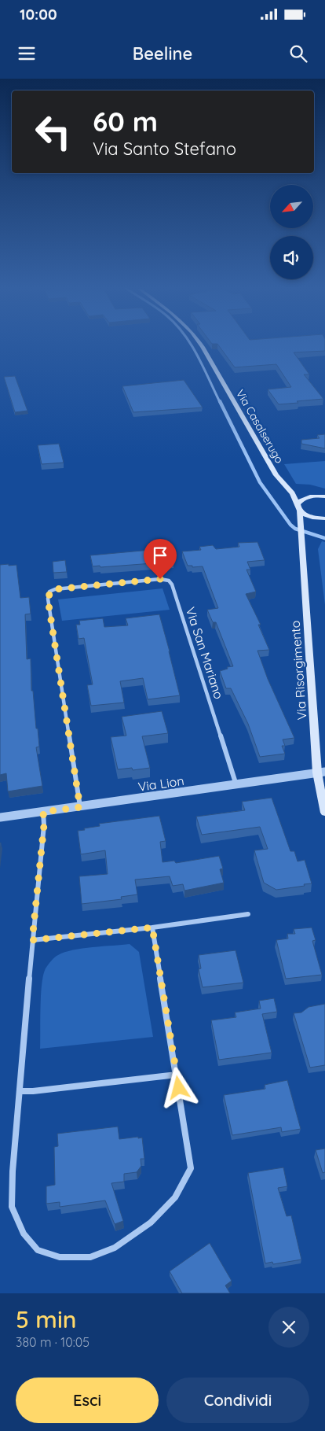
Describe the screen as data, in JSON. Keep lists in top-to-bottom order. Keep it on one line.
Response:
{"streets":{"main road":["Via Casalserugo","Via Risorgimento"],"street":["Via San Mariano","Via Lion"]},"crossings":[["Via Casalserugo","Via Risorgimento"],["Via San Mariano","Via Lion"],["Via Risorgimento","Via Lion"]],"north":"bottom left","page":{"status":"10:00","header":"Beeline","turn":["60 m","Via Santo Stefano"],"heading":["5 min","380 m · 10:05"],"buttons":["Esci","Condividi"]}}
